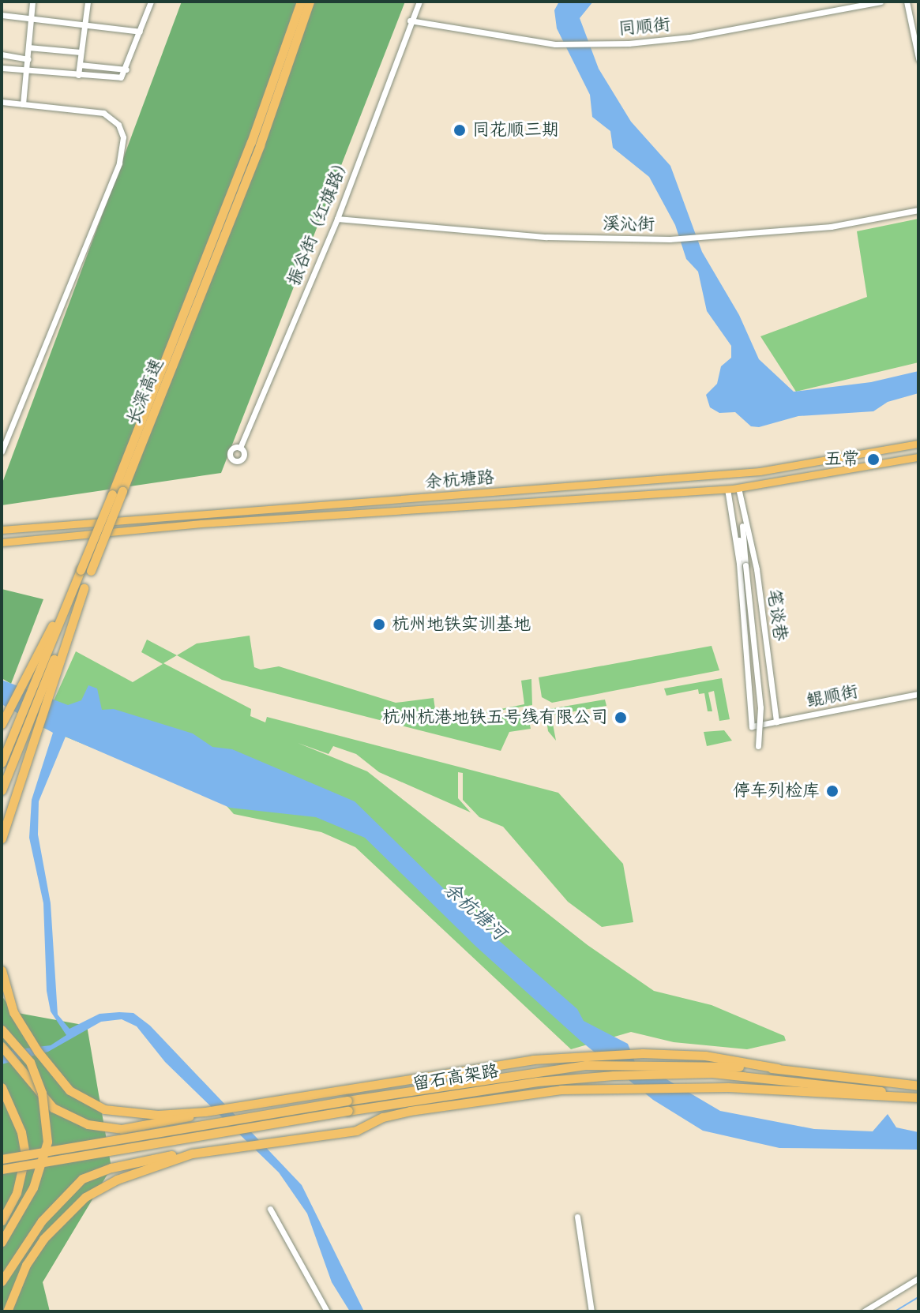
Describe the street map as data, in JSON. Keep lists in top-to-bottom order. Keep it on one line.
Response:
{"streets":{"highway":["长深高速","留石高架路"],"main road":["余杭塘路"],"street":["同顺街","振谷街（红旗路）","溪沁街","笔谈巷","鲲顺街"]},"crossings":[["同顺街","振谷街（红旗路）"],["振谷街（红旗路）","溪沁街"],["余杭塘路","笔谈巷"],["笔谈巷","鲲顺街"]],"water":["余杭塘河"],"places":["同花顺三期","五常","杭州地铁实训基地","杭州杭港地铁五号线有限公司","停车列检库"]}
